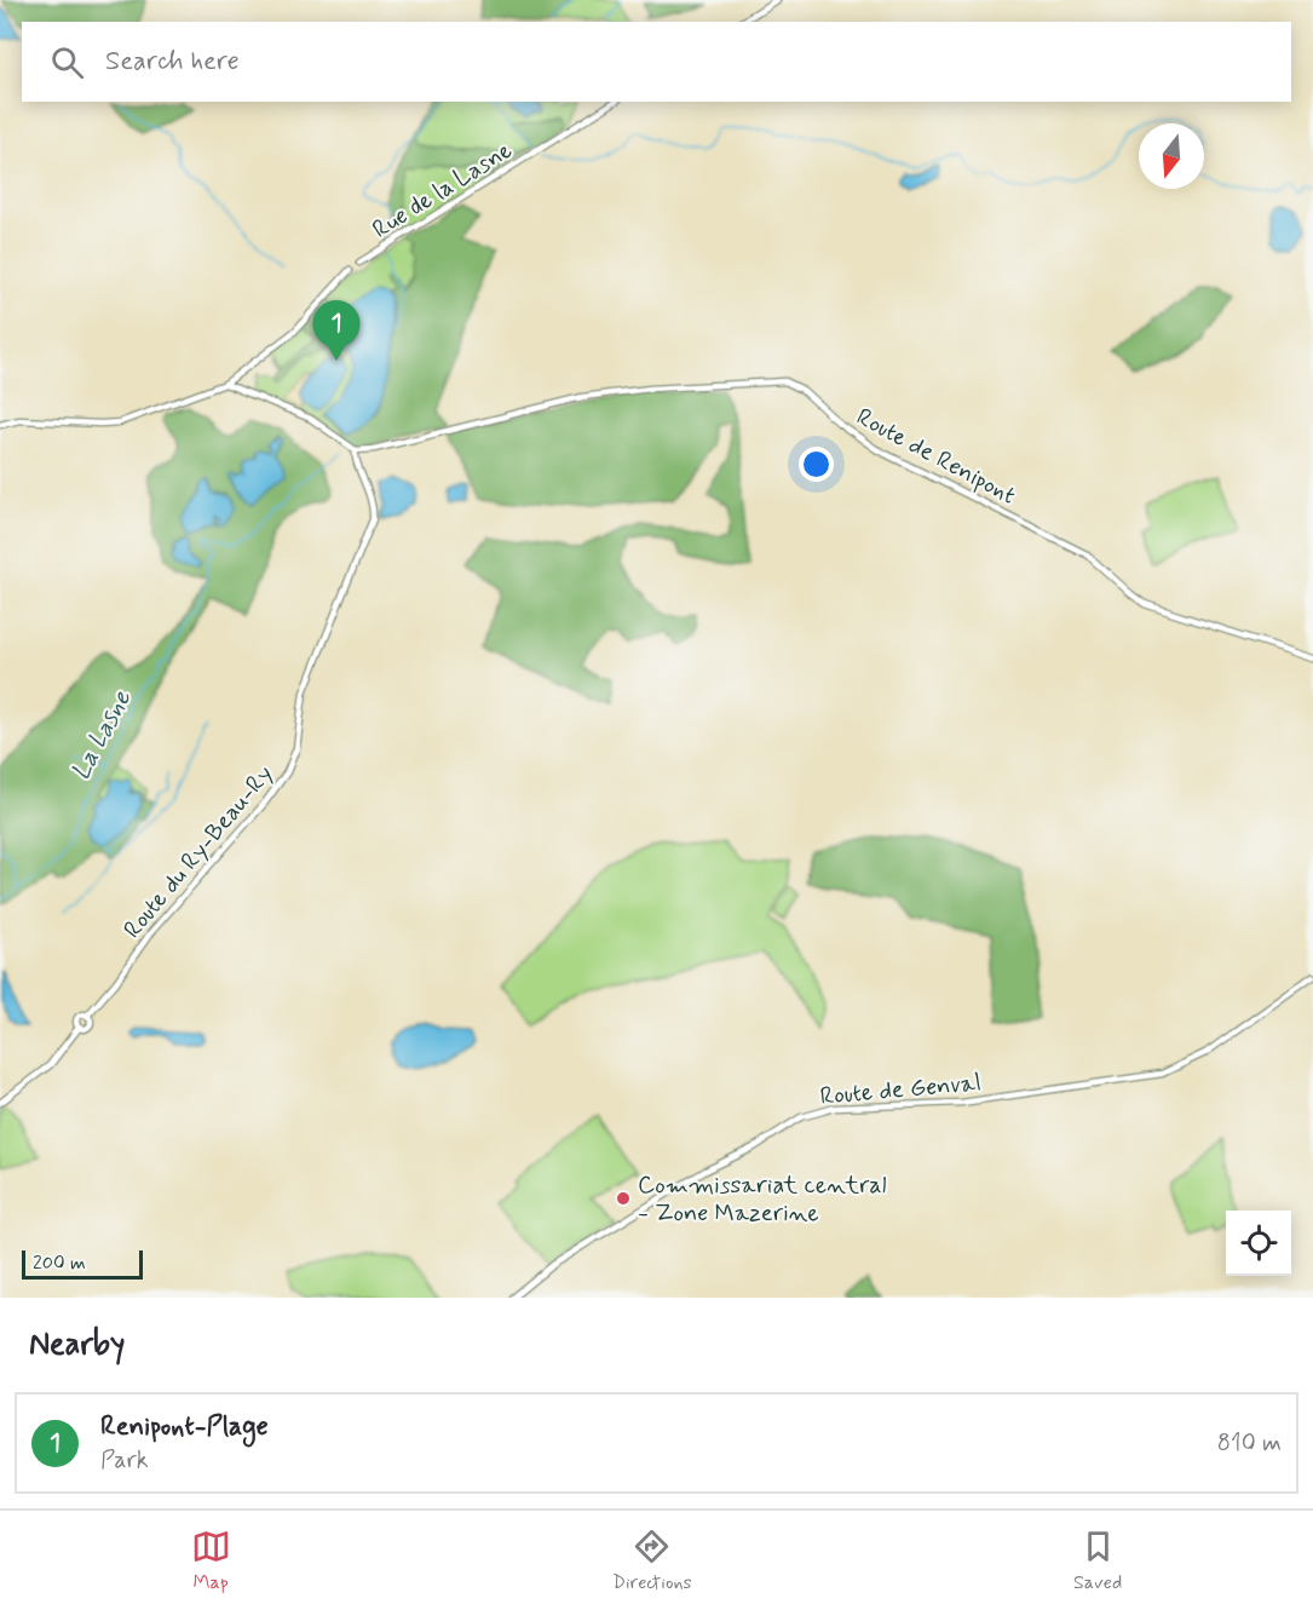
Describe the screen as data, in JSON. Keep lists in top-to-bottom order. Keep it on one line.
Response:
{"streets":{"street":["Rue de la Lasne","Route de Renipont","Route du Ry-Beau-Ry","Route de Genval"]},"crossings":[["Route de Renipont","Route du Ry-Beau-Ry"]],"water":["La Lasne"],"places":["Commissariat central - Zone Mazerine"],"scale_bar":"200 m","north":"bottom","page":{"search":"Search here","pins":"1","scale":"200 m","heading":"Nearby","list":[{"mark":"1","name":"Renipont-Plage","note":"Park","value":"810 m"}],"nav":["Map","Directions","Saved"]}}
